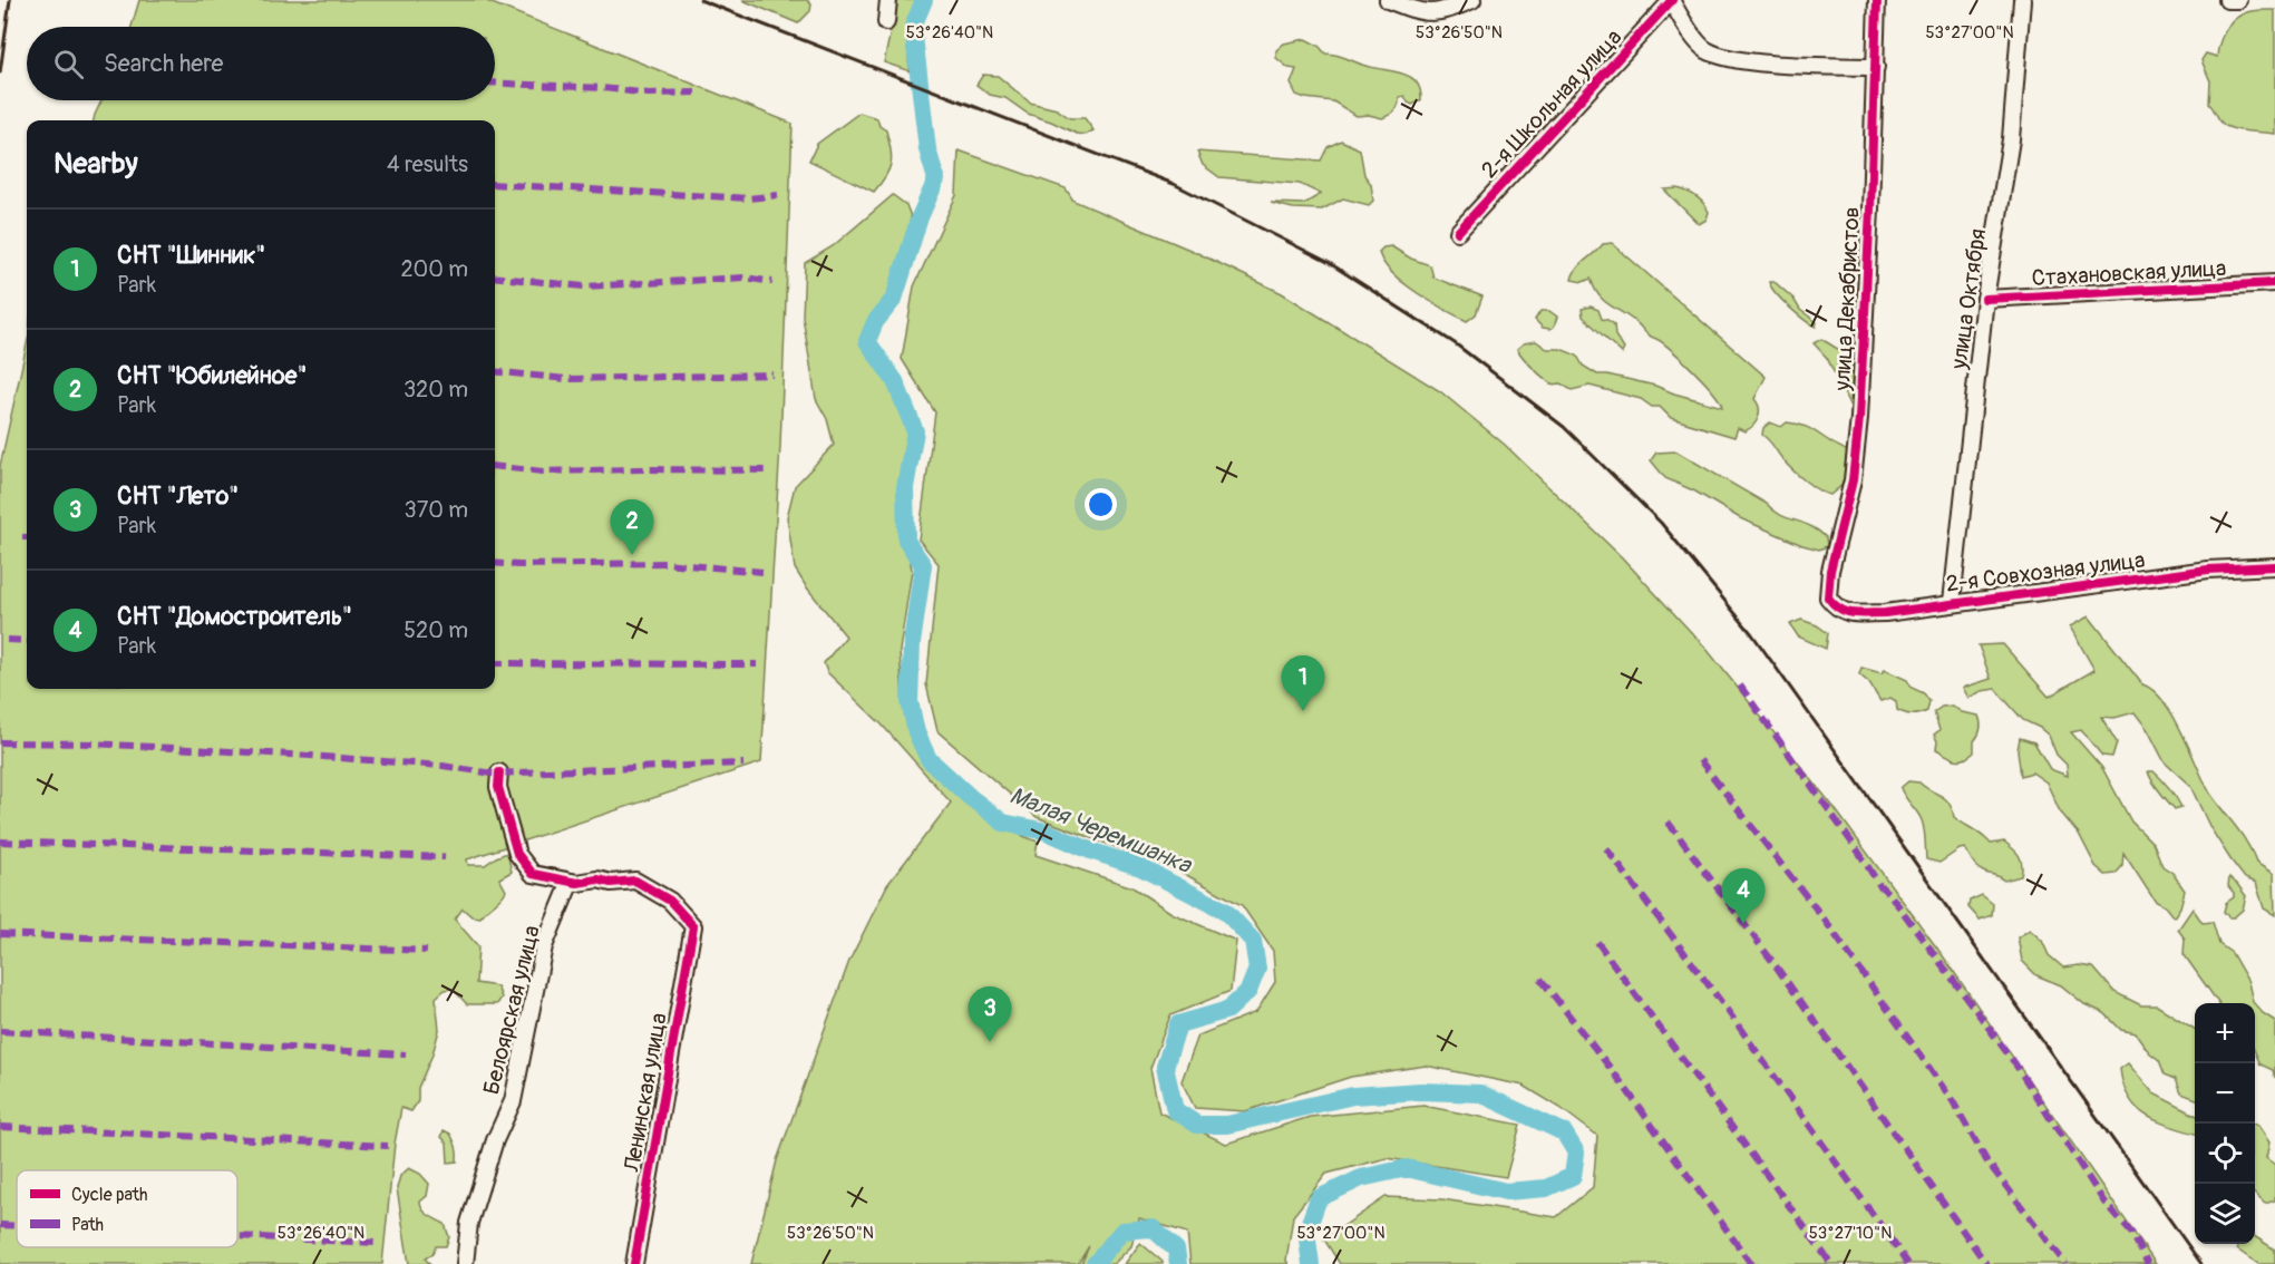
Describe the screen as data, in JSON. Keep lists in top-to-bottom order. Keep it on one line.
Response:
{"streets":{"street":["2-я Школьная улица","Стахановская улица","улица Декабристов","улица Октября","2-я Совхозная улица","Белоярская улица","Ленинская улица"]},"crossings":[["Стахановская улица","улица Октября"],["улица Декабристов","2-я Совхозная улица"],["улица Октября","2-я Совхозная улица"],["Белоярская улица","Ленинская улица"]],"water":["Малая Черемшанка"],"legend":["Cycle path","Path"],"page":{"search":"Search here","heading":["Nearby","4 results"],"list":[{"mark":"1","name":"СНТ \"Шинник\"","note":"Park","value":"200 m"},{"mark":"2","name":"СНТ \"Юбилейное\"","note":"Park","value":"320 m"},{"mark":"3","name":"СНТ \"Лето\"","note":"Park","value":"370 m"},{"mark":"4","name":"СНТ \"Домостроитель\"","note":"Park","value":"520 m"}],"pins":["2","1","4","3"],"map_buttons":["+","−"]},"coordinates":["53°26'40\"N","53°26'50\"N","53°27'00\"N","53°27'10\"N"]}
